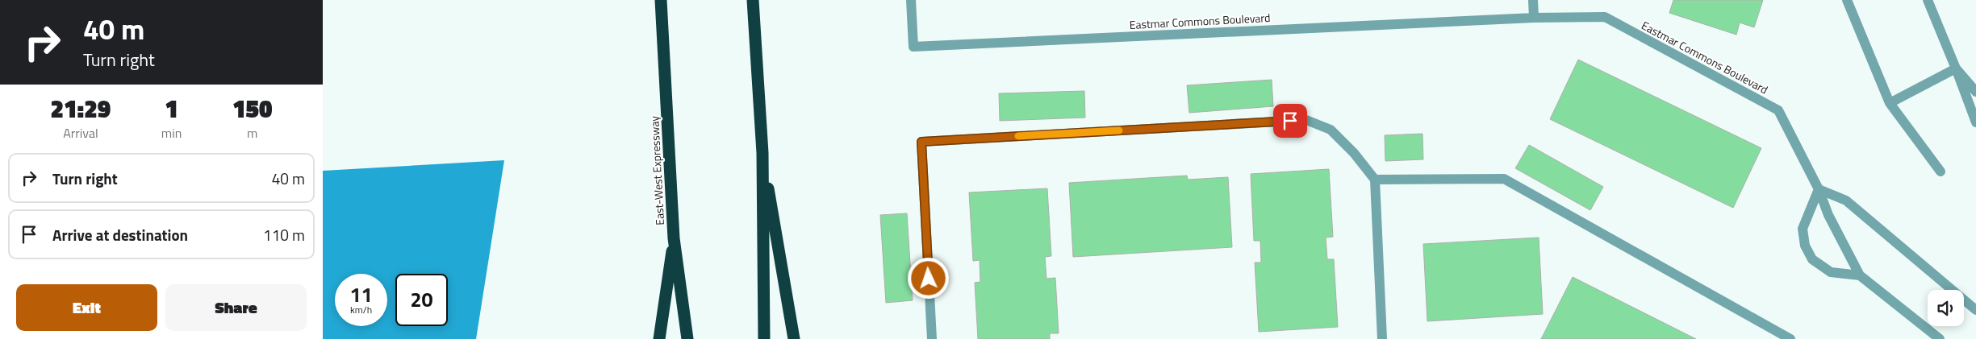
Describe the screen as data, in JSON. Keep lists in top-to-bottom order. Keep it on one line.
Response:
{"streets":{"highway":["East-West Expressway"],"street":["Eastmar Commons Boulevard"]},"page":{"turn":["40 m","Turn right"],"eta":["21:29","Arrival","1","min","150","m"],"list":[{"name":"Turn right","value":"40 m"},{"name":"Arrive at destination","value":"110 m"}],"speed":"11 km/h","limit":"20","buttons":["Exit","Share"]}}
